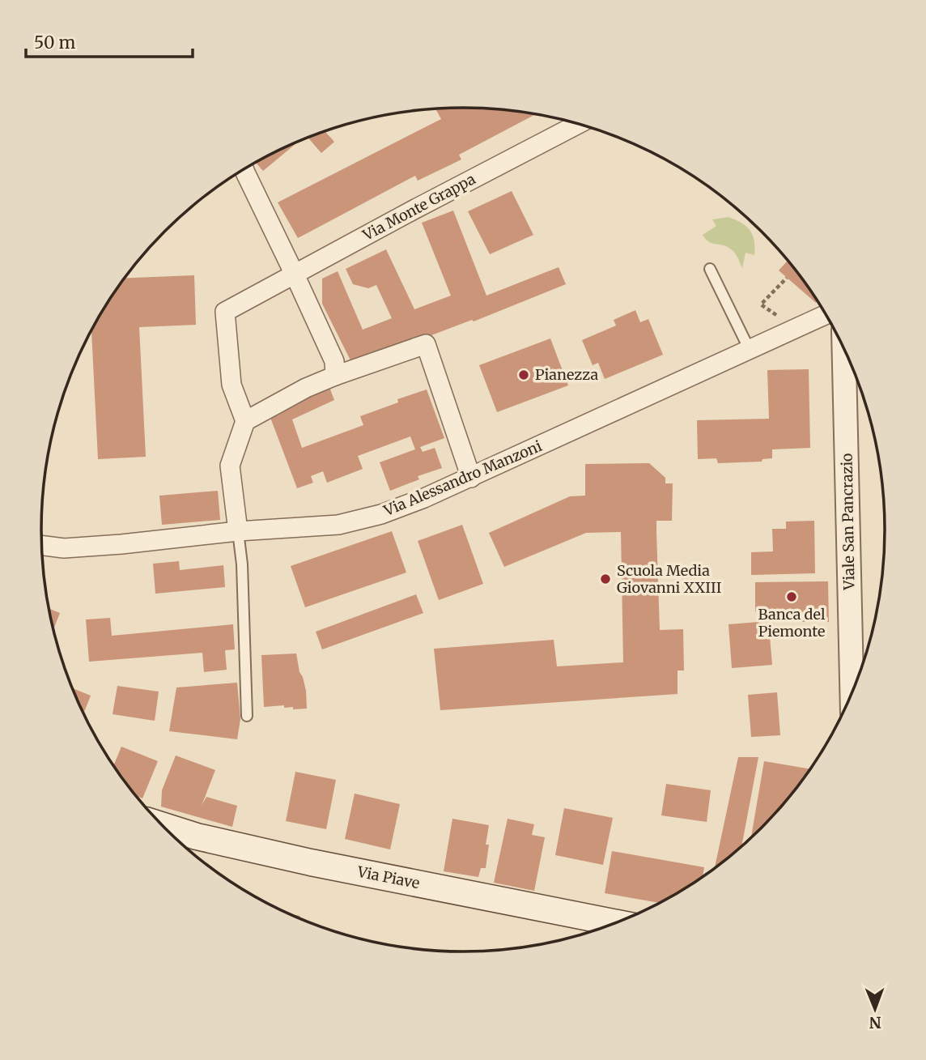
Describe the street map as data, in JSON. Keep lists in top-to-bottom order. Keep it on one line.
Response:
{"streets":{"main road":["Via Piave"],"street":["Via Monte Grappa","Via Alessandro Manzoni","Viale San Pancrazio"]},"places":["Pianezza","Scuola Media Giovanni XXIII","Banca del Piemonte"],"scale_bar":"50 m","north":"bottom"}
